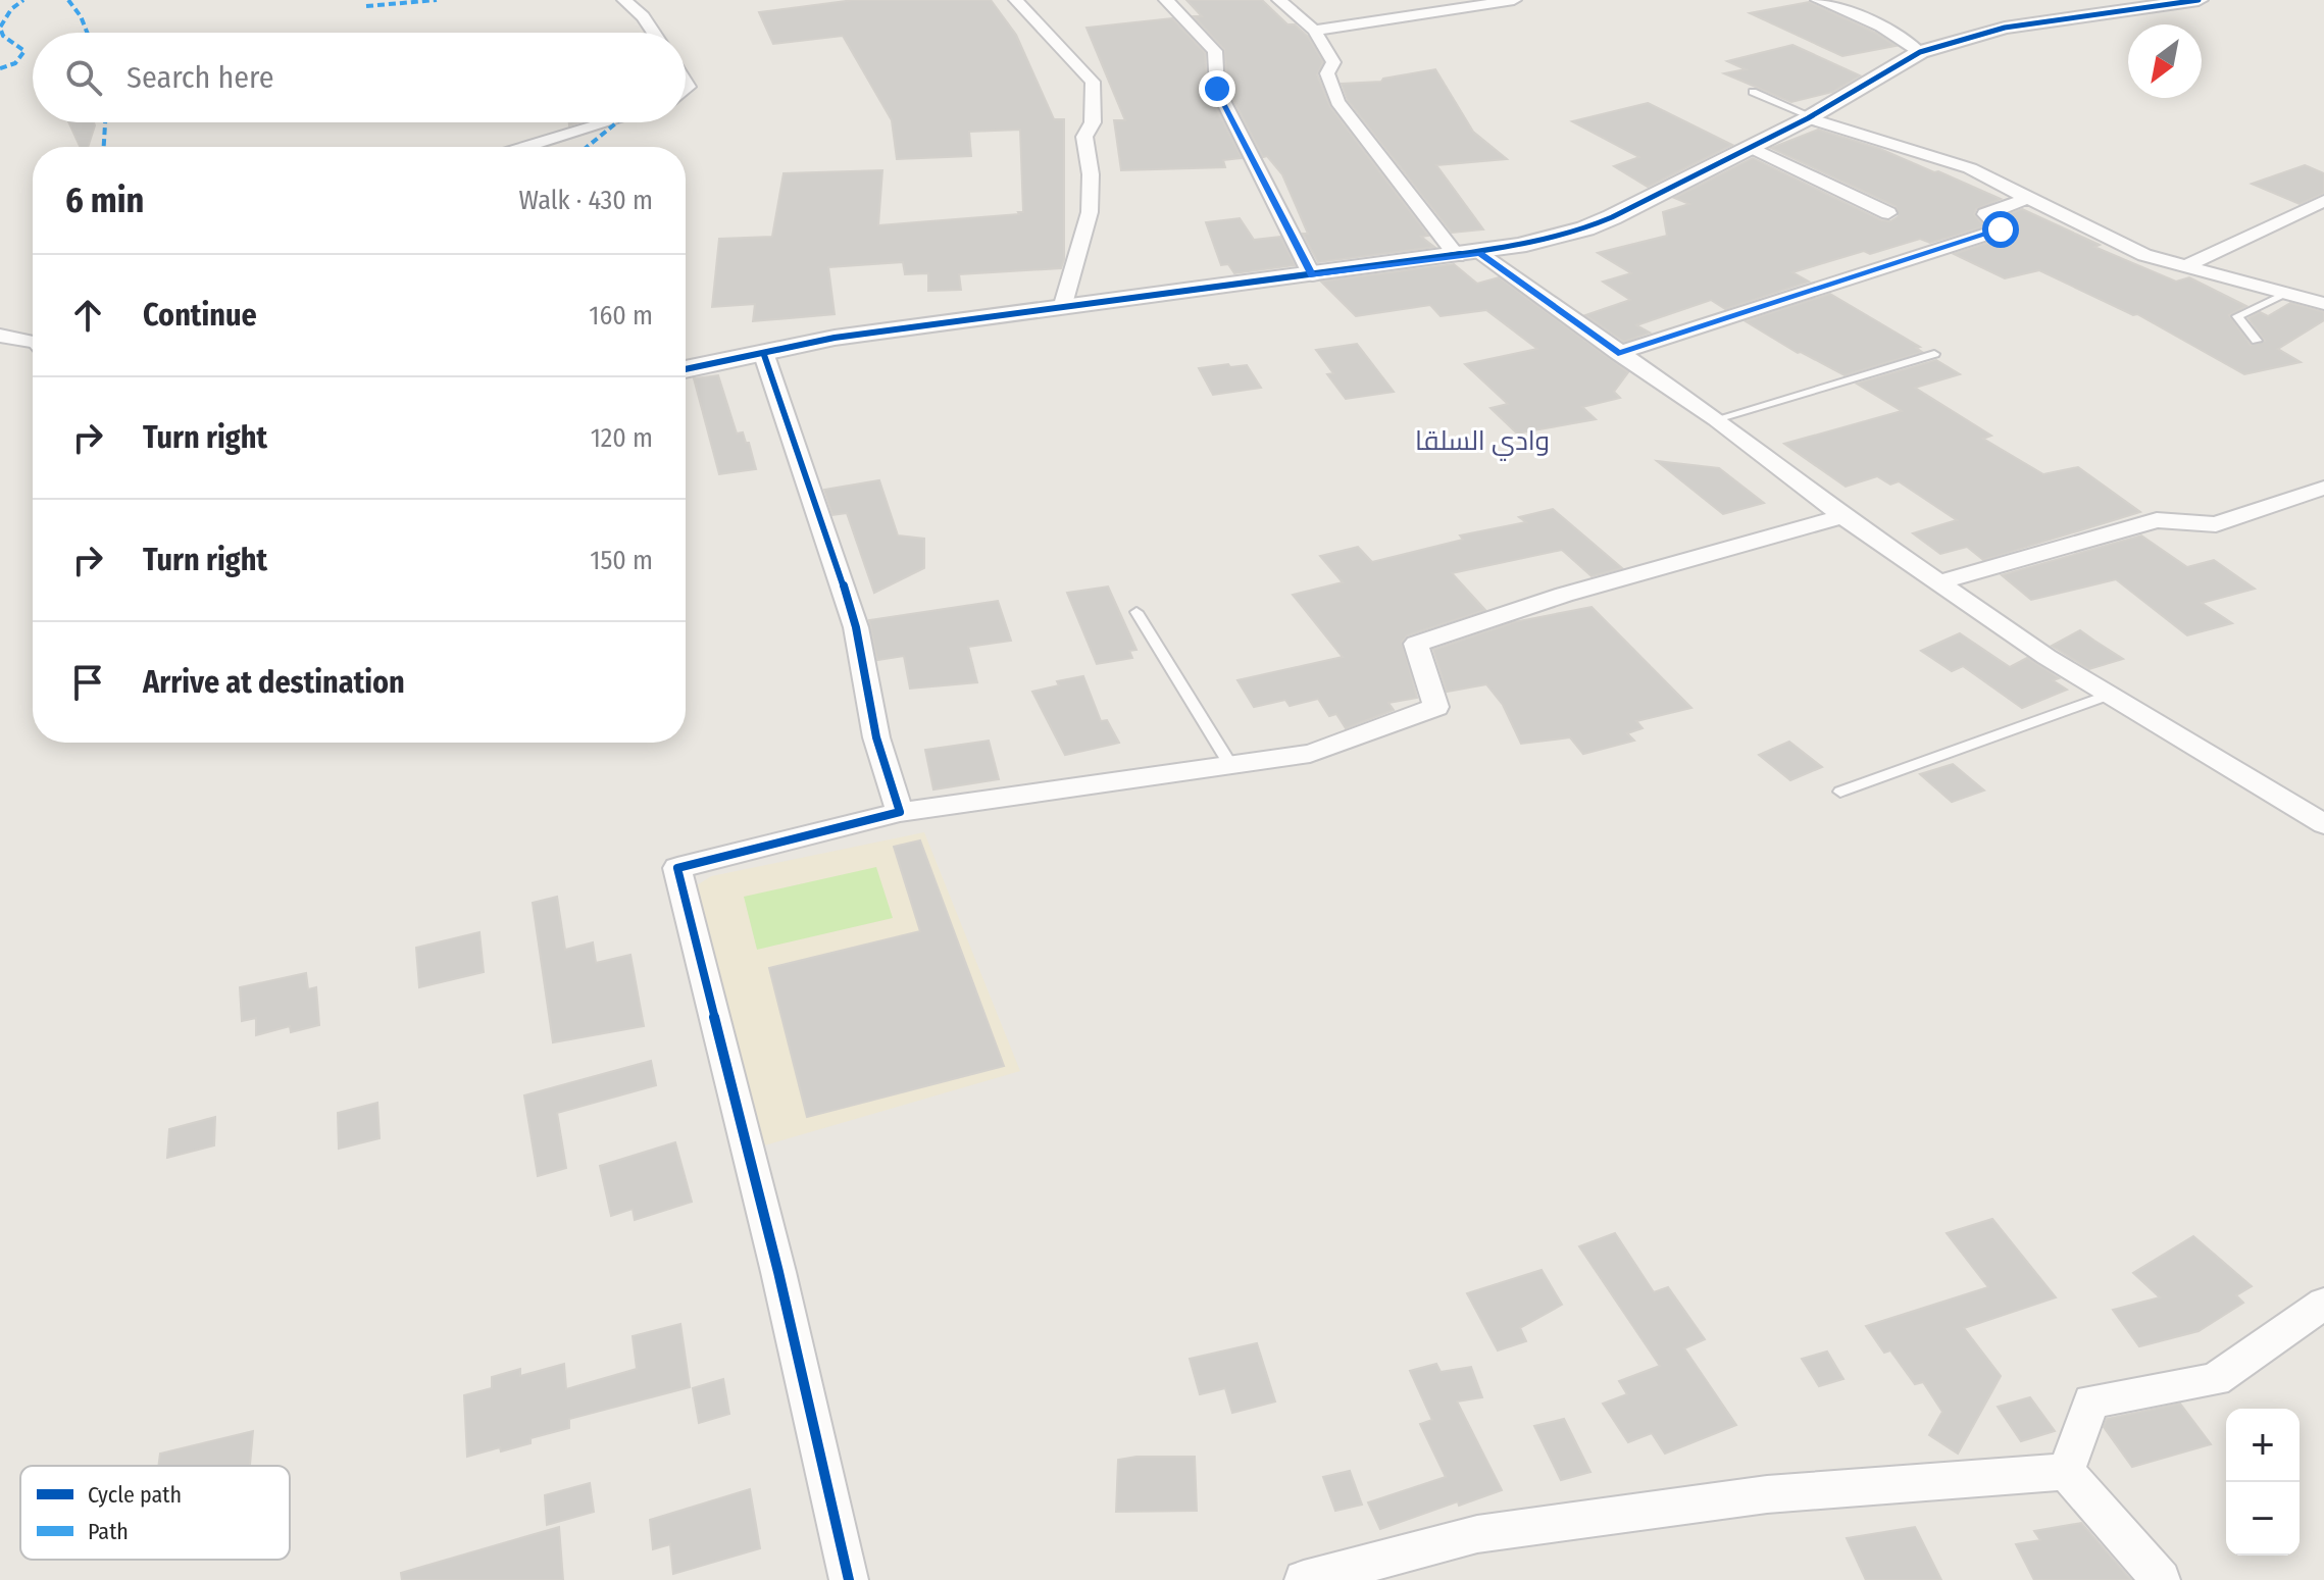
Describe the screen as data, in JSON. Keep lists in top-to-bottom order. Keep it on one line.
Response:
{"districts":["وادي السلقا"],"legend":["Cycle path","Path"],"north":"bottom left","page":{"search":"Search here","heading":["6 min","Walk · 430 m"],"list":[["Continue","160 m"],["Turn right","120 m"],["Turn right","150 m"],"Arrive at destination"],"map_buttons":["+","−"]}}
